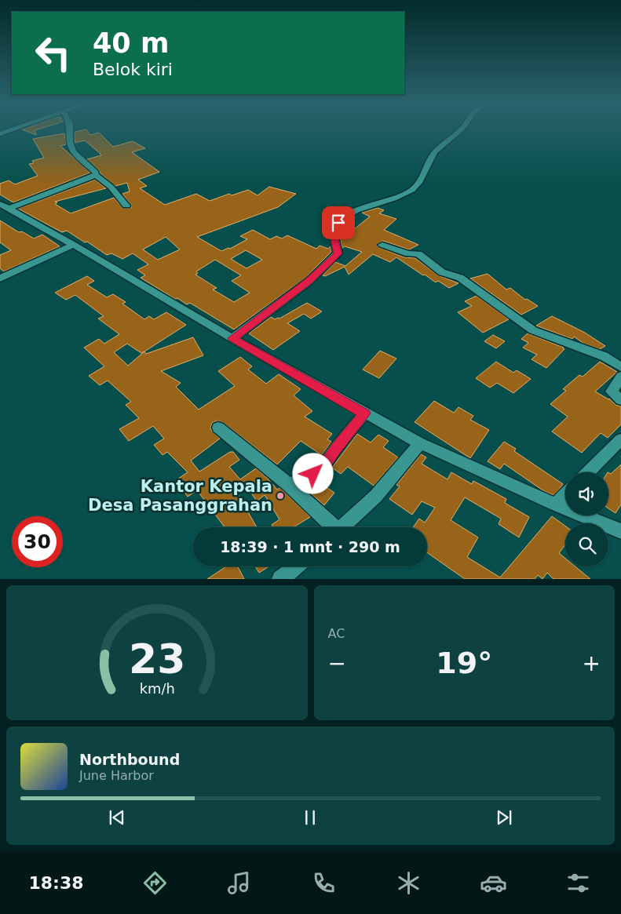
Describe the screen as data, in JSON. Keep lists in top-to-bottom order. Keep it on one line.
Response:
{"places":["Kantor Kepala Desa Pasanggrahan"],"page":{"turn":["40 m","Belok kiri"],"limit":"30","trip":"18:39 · 1 mnt · 290 m","tile":"AC","heat":["−","19°","+"],"song":["Northbound","June Harbor"],"tabs":"18:38","gauge":["23","km/h"]}}
